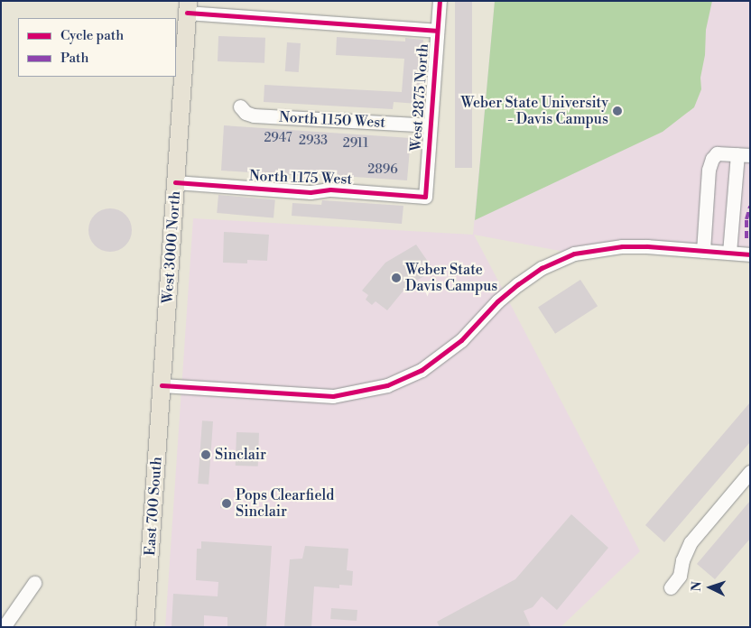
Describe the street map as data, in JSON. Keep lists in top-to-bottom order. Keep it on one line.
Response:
{"streets":{"main road":["West 3000 North","East 700 South"],"street":["West 2875 North","North 1150 West","North 1175 West"]},"crossings":[["West 2875 North","North 1150 West"],["West 2875 North","North 1175 West"],["North 1175 West","West 3000 North"],["West 3000 North","East 700 South"]],"places":["Weber State University - Davis Campus","Weber State Davis Campus","Sinclair","Pops Clearfield Sinclair"],"house_numbers":["2947","2933","2911","2896"],"legend":["Cycle path","Path"],"north":"left"}
